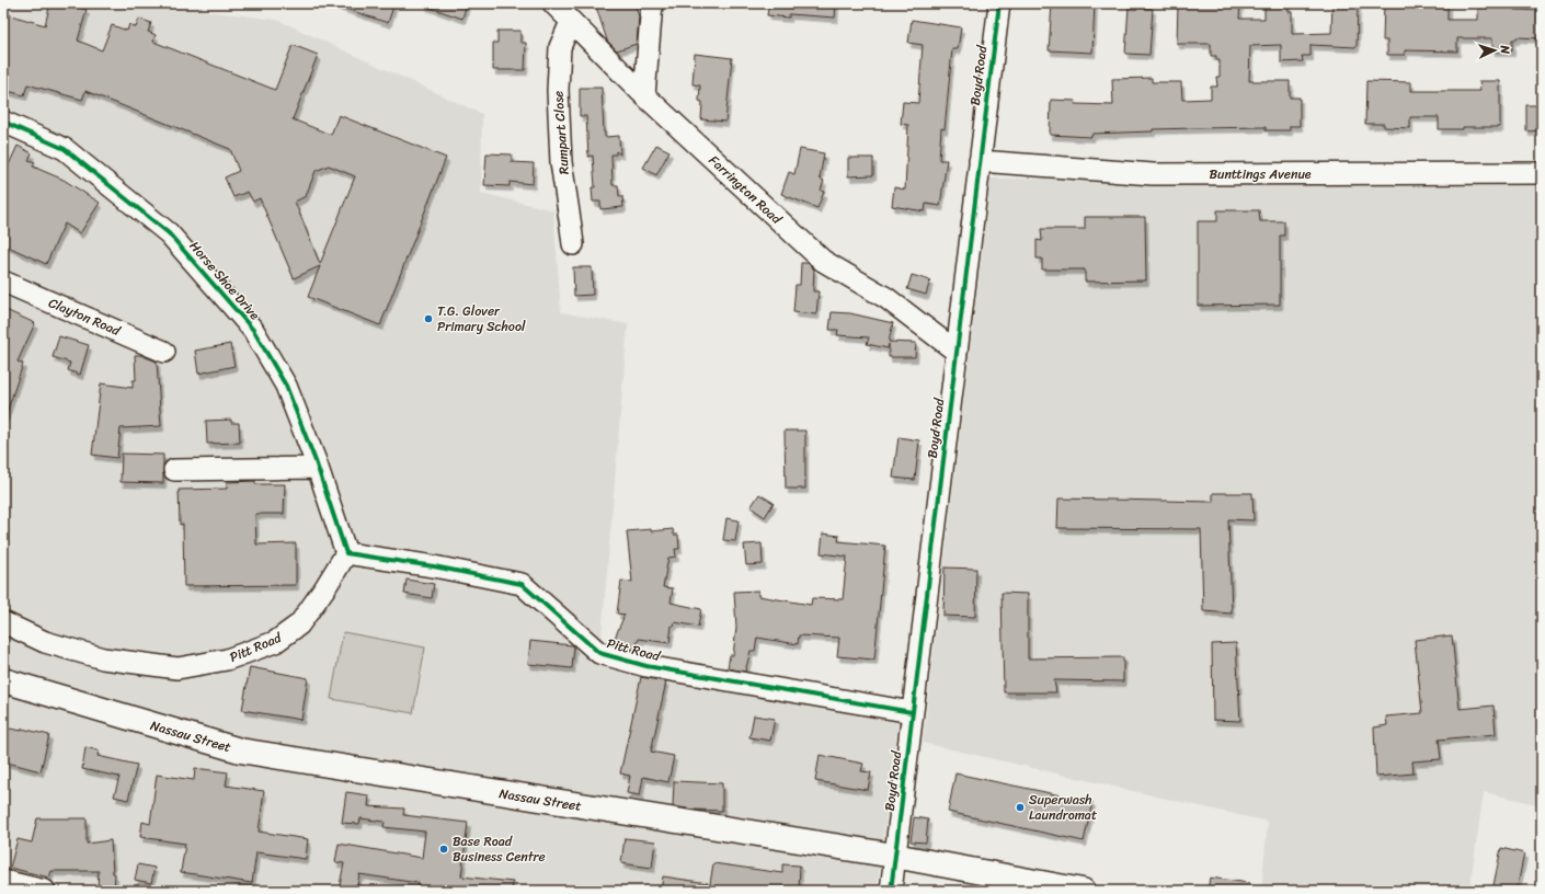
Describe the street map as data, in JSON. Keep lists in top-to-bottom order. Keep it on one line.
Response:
{"streets":{"main road":["Nassau Street"],"street":["Boyd Road","Rumpart Close","Bunttings Avenue","Farrington Road","Horse Shoe Drive","Clayton Road","Pitt Road"]},"crossings":[["Boyd Road","Bunttings Avenue"],["Boyd Road","Farrington Road"],["Boyd Road","Pitt Road"],["Boyd Road","Nassau Street"],["Rumpart Close","Farrington Road"],["Horse Shoe Drive","Pitt Road"]],"places":["T.G. Glover Primary School","Superwash Laundromat","Base Road Business Centre"],"north":"right"}
